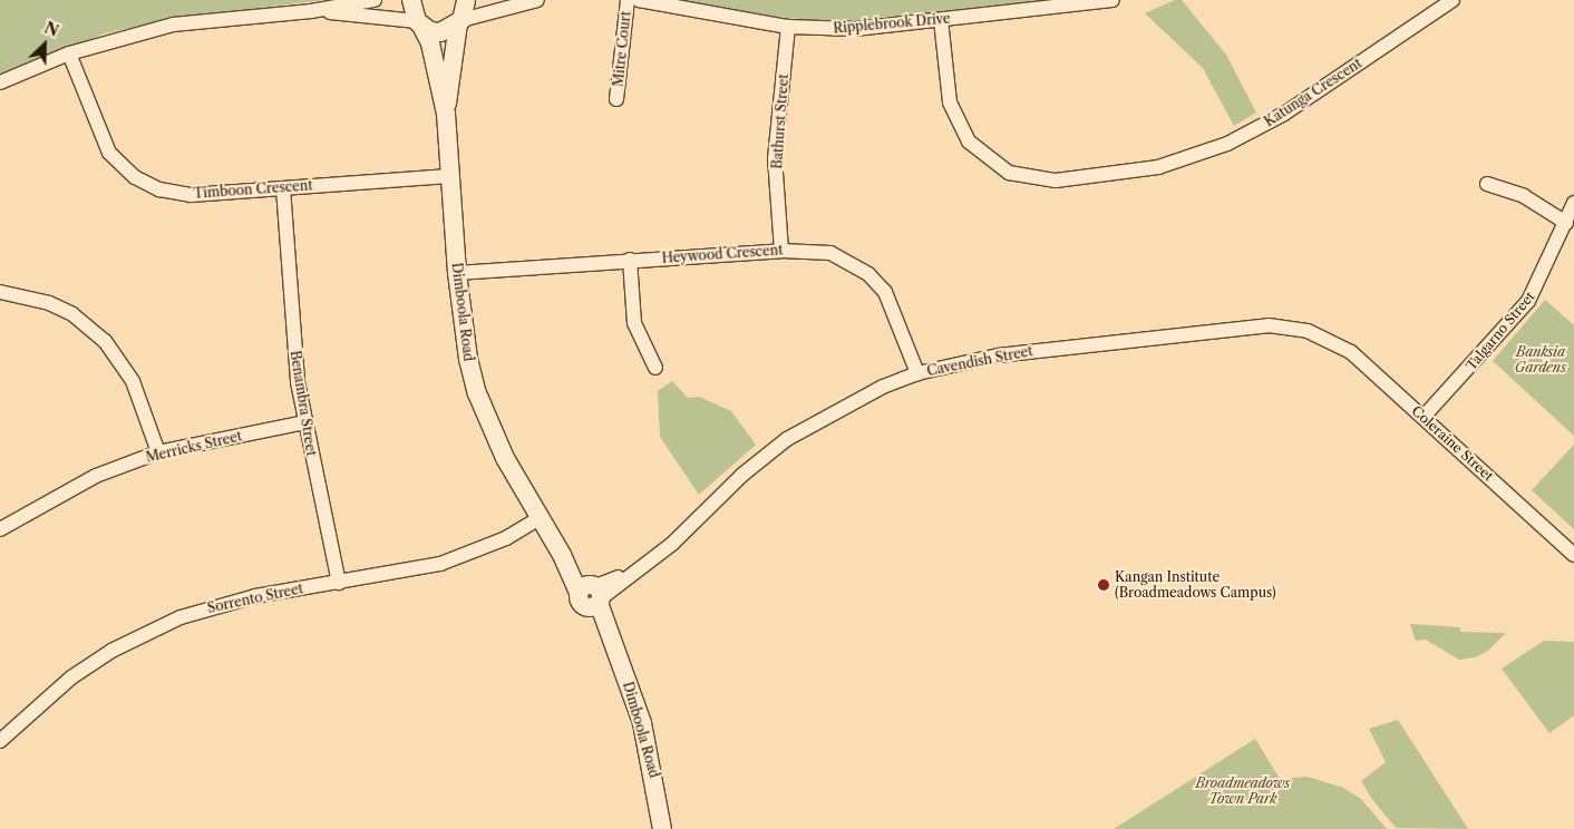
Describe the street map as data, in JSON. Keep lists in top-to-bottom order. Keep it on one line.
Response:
{"streets":{"street":["Ripplebrook Drive","Mitre Court","Katunga Crescent","Bathurst Street","Timboon Crescent","Heywood Crescent","Dimboola Road","Talgarno Street","Cavendish Street","Benambra Street","Coleraine Street","Merricks Street","Sorrento Street"]},"crossings":[["Ripplebrook Drive","Katunga Crescent"],["Ripplebrook Drive","Bathurst Street"],["Bathurst Street","Heywood Crescent"],["Timboon Crescent","Dimboola Road"],["Timboon Crescent","Benambra Street"],["Heywood Crescent","Dimboola Road"],["Heywood Crescent","Cavendish Street"],["Dimboola Road","Cavendish Street"],["Dimboola Road","Sorrento Street"],["Talgarno Street","Coleraine Street"],["Cavendish Street","Coleraine Street"],["Benambra Street","Merricks Street"],["Benambra Street","Sorrento Street"]],"parks":["Banksia Gardens","Broadmeadows Town Park"],"places":["Kangan Institute (Broadmeadows Campus)"],"north":"top right"}
